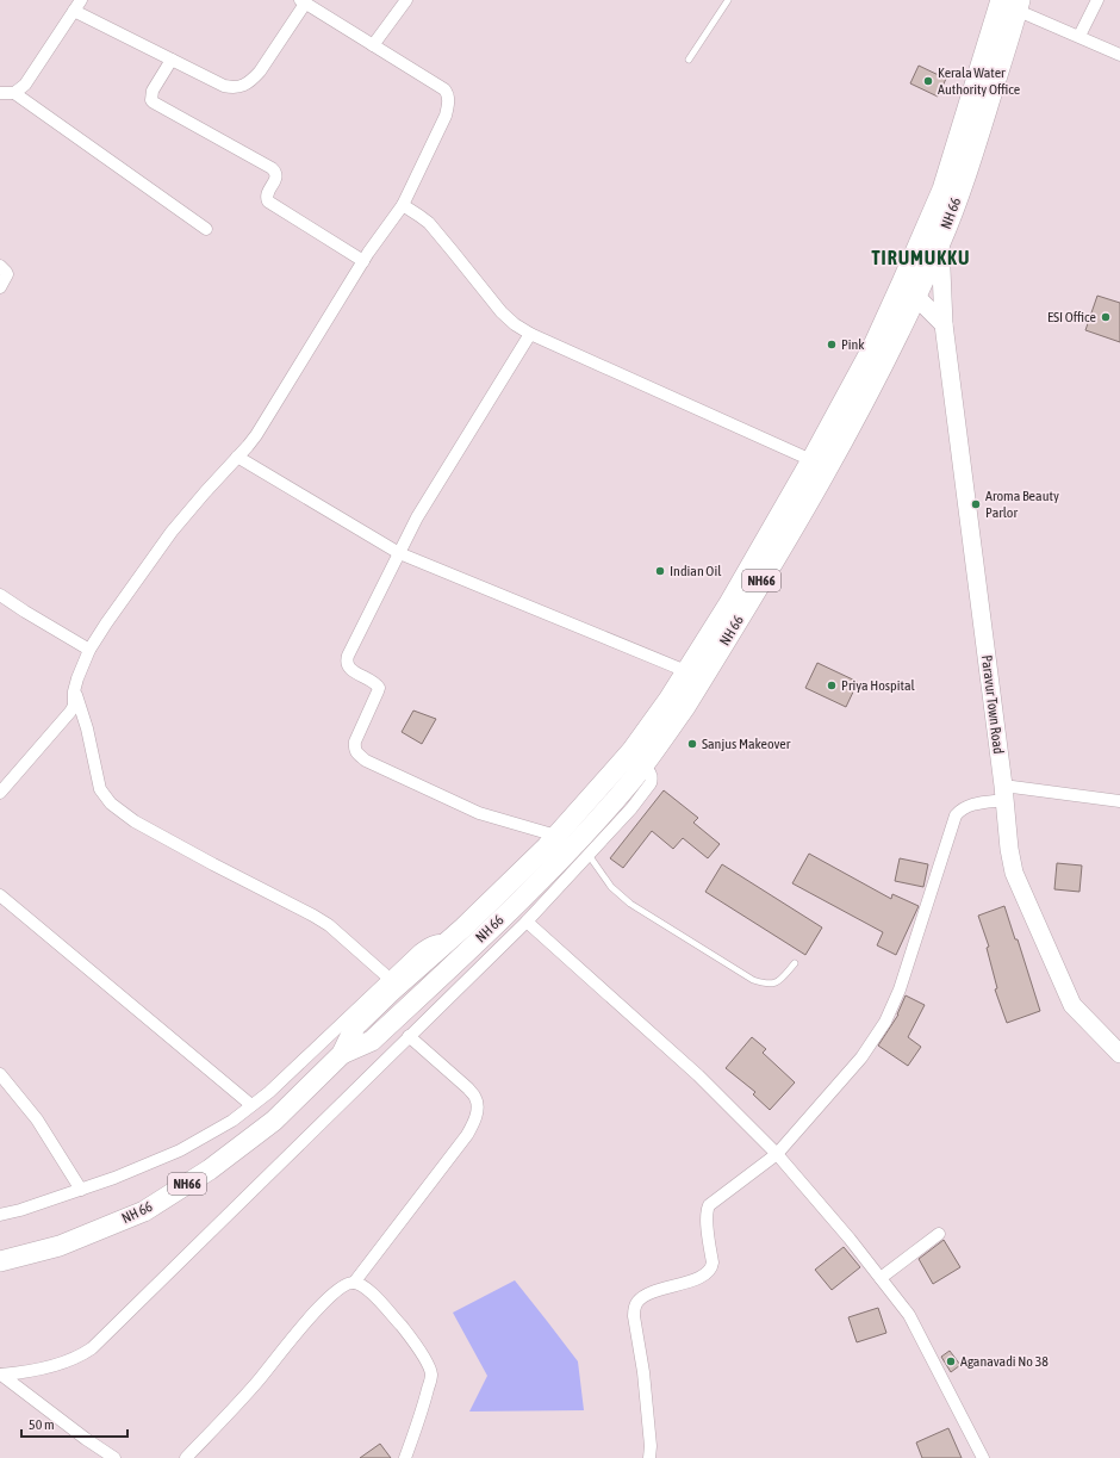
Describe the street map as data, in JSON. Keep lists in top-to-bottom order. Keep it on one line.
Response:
{"streets":{"highway":["NH 66","NH66"],"main road":["Paravur Town Road"]},"crossings":[["NH 66","Paravur Town Road"]],"districts":["TIRUMUKKU"],"places":["Kerala Water Authority Office","ESI Office","Pink","Aroma Beauty Parlor","Indian Oil","Priya Hospital","Sanjus Makeover","Aganavadi No 38"],"scale_bar":"50 m"}
